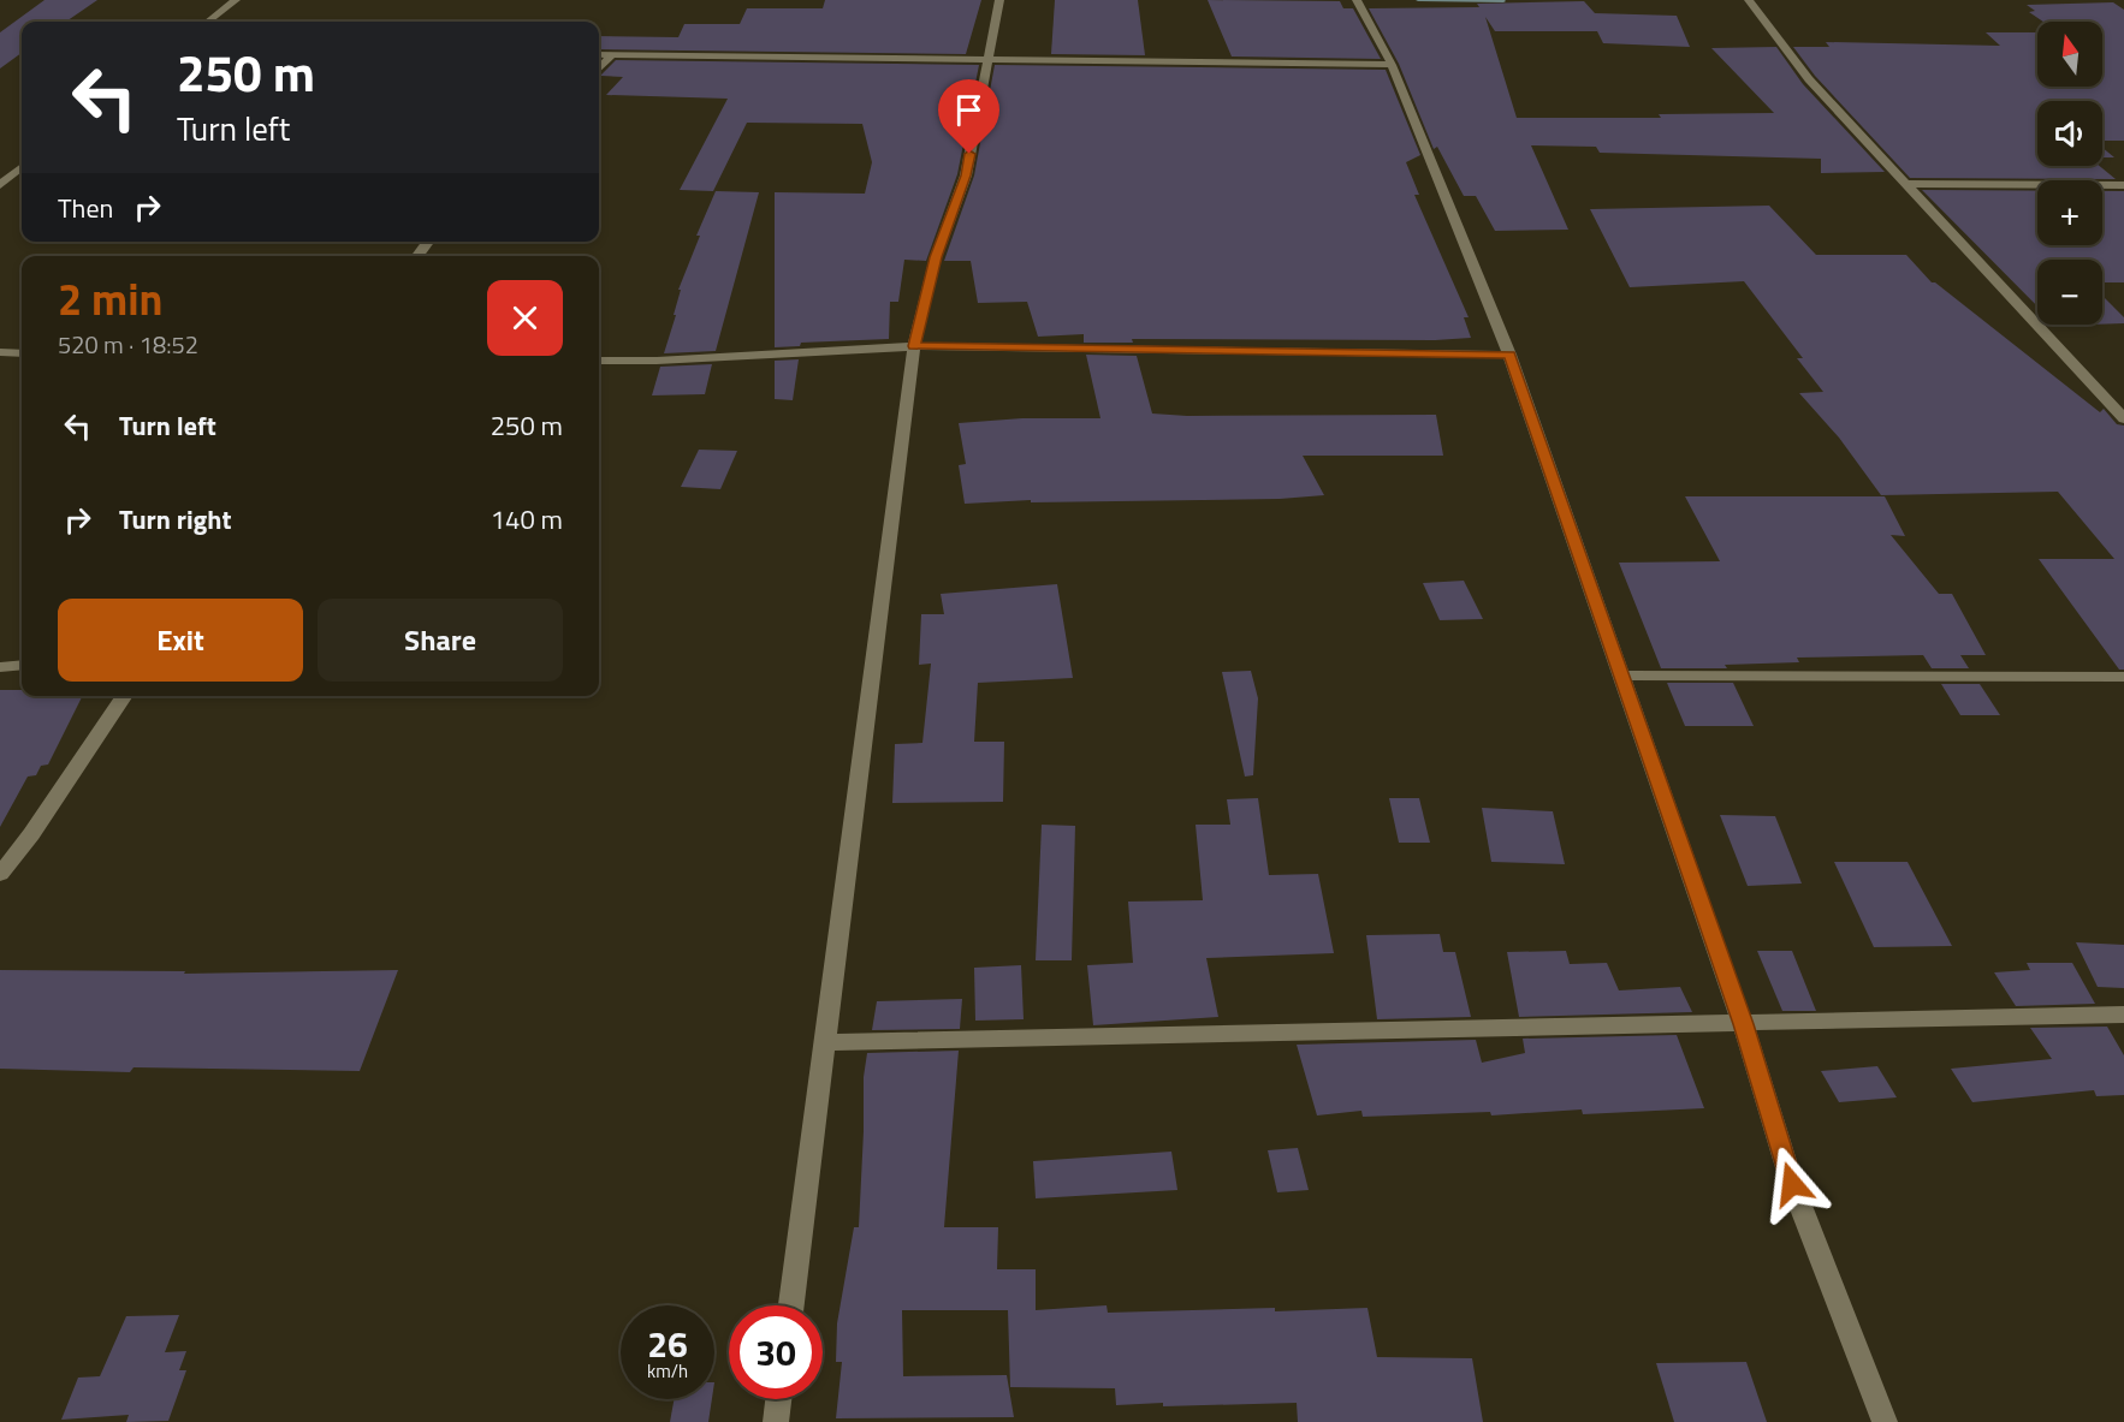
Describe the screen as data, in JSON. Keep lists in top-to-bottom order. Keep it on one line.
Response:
{"north":"top","page":{"map_buttons":["+","−"],"turn":["250 m","Turn left"],"then":"Then","heading":["2 min","520 m · 18:52"],"list":[{"name":"Turn left","value":"250 m"},{"name":"Turn right","value":"140 m"}],"buttons":["Exit","Share"],"speed":"26 km/h","limit":"30"}}
